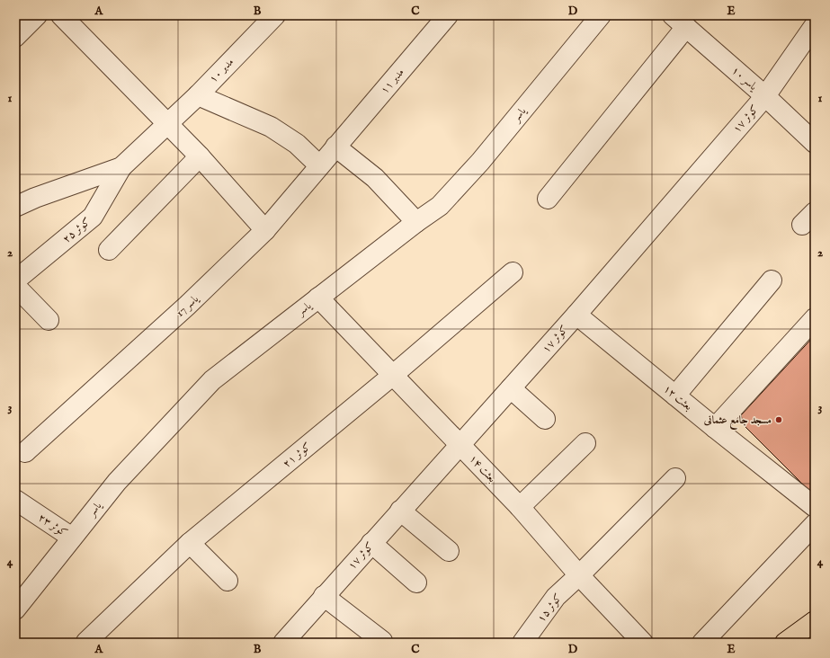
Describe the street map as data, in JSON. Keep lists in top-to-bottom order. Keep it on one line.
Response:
{"streets":{"street":["مدبر ۱۰","یاسر ۱۰","مدبر ۱۱","یاسر","کوثر ۱۷","کوثر ۲۵","یاسر 17","بعثت ۱۲","کوثر ۲۱","بعثت ۱۴","کوثر ۲۳","کوثر ۱۵"]},"crossings":[["مدبر ۱۰","کوثر ۲۵"],["یاسر ۱۰","کوثر ۱۷"],["مدبر ۱۱","یاسر 17"],["یاسر","بعثت ۱۴"],["یاسر","کوثر ۲۳"],["کوثر ۱۷","بعثت ۱۲"],["کوثر ۱۷","بعثت ۱۴"],["کوثر ۲۱","بعثت ۱۴"],["بعثت ۱۴","کوثر ۱۵"]],"places":["مسجد جامع عثمانی"],"grid":{"columns":["A","B","C","D","E"],"rows":["1","2","3","4"]}}
